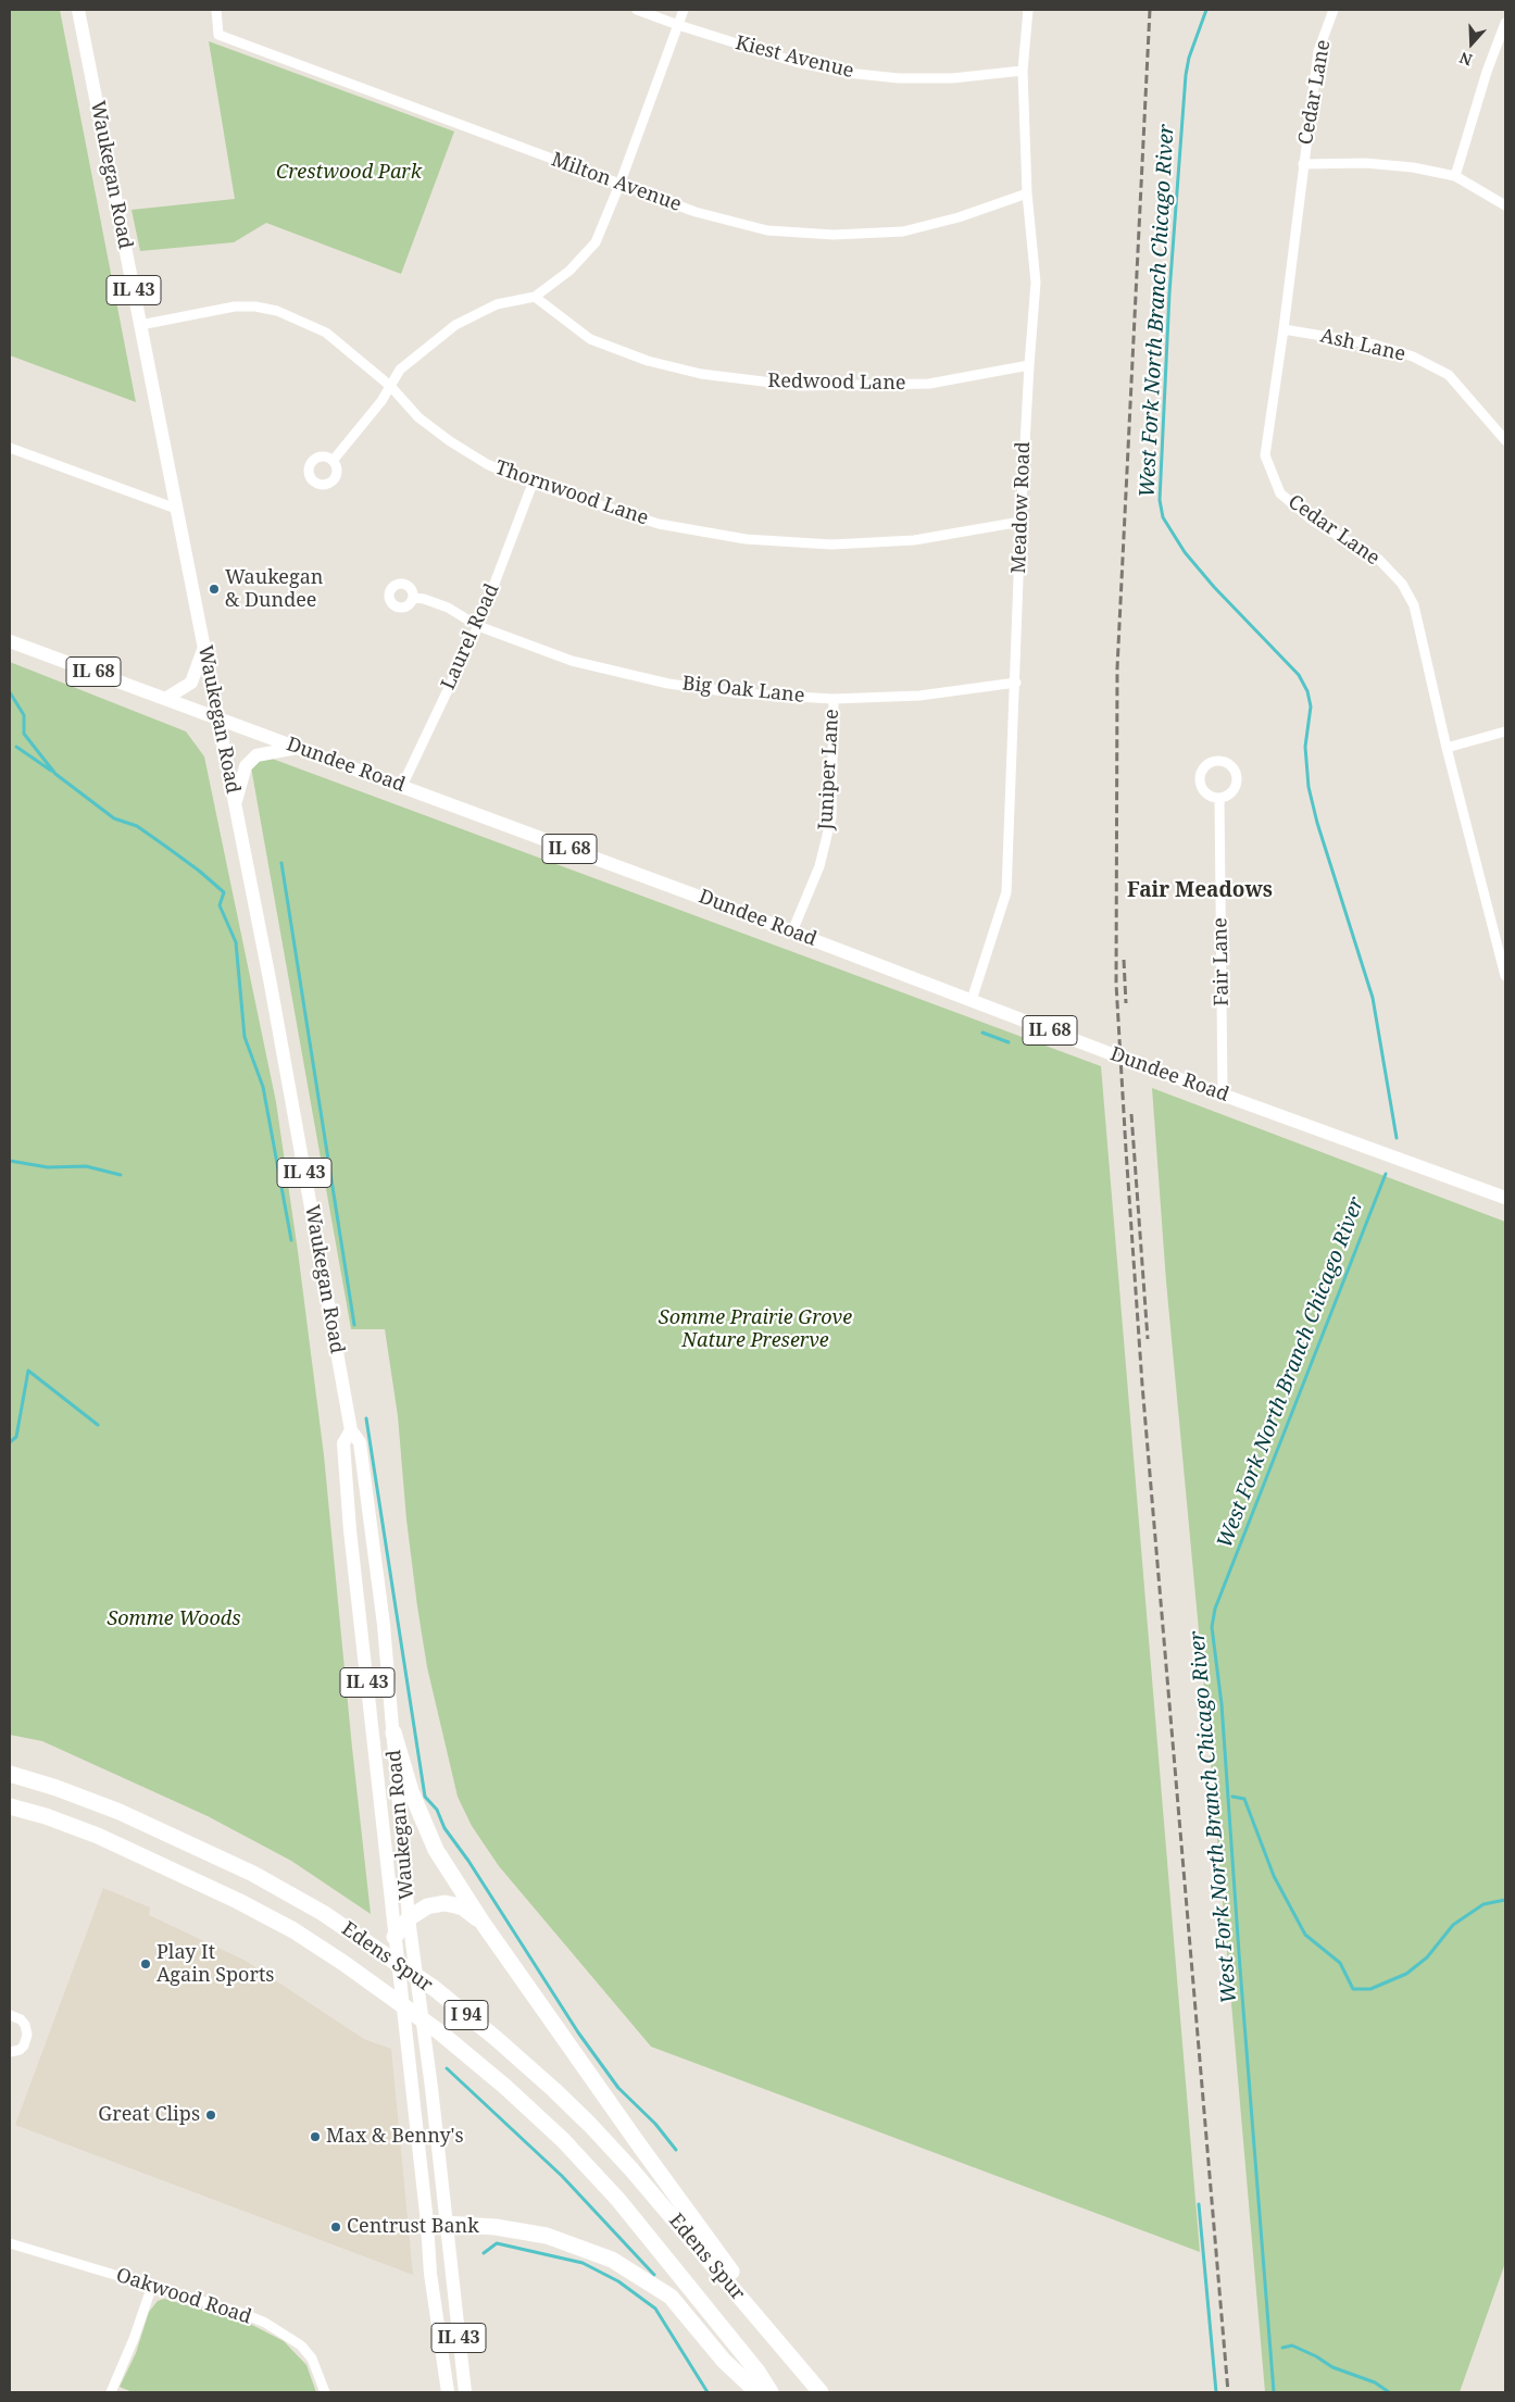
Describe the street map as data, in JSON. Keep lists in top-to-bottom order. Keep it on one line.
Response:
{"streets":{"highway":["Edens Spur","I 94"],"main road":["Waukegan Road","IL 43","IL 68","Dundee Road"],"street":["Kiest Avenue","Cedar Lane","Milton Avenue","Ash Lane","Redwood Lane","Thornwood Lane","Meadow Road","Laurel Road","Big Oak Lane","Juniper Lane","Fair Lane","Oakwood Road"]},"crossings":[["Kiest Avenue","Meadow Road"],["Cedar Lane","Ash Lane"],["Waukegan Road","IL 43"],["Waukegan Road","Thornwood Lane"],["Waukegan Road","Dundee Road"],["Milton Avenue","Meadow Road"],["Redwood Lane","Meadow Road"],["Thornwood Lane","Meadow Road"],["Thornwood Lane","Laurel Road"],["Meadow Road","Big Oak Lane"],["Meadow Road","Dundee Road"],["Laurel Road","Big Oak Lane"],["Laurel Road","Dundee Road"],["Big Oak Lane","Juniper Lane"],["Dundee Road","Juniper Lane"],["Dundee Road","Fair Lane"]],"districts":["Fair Meadows"],"water":["West Fork North Branch Chicago River"],"parks":["Crestwood Park","Somme Prairie Grove Nature Preserve","Somme Woods"],"places":["Waukegan & Dundee","Play It Again Sports","Great Clips","Max & Benny's","Centrust Bank"],"north":"bottom"}
